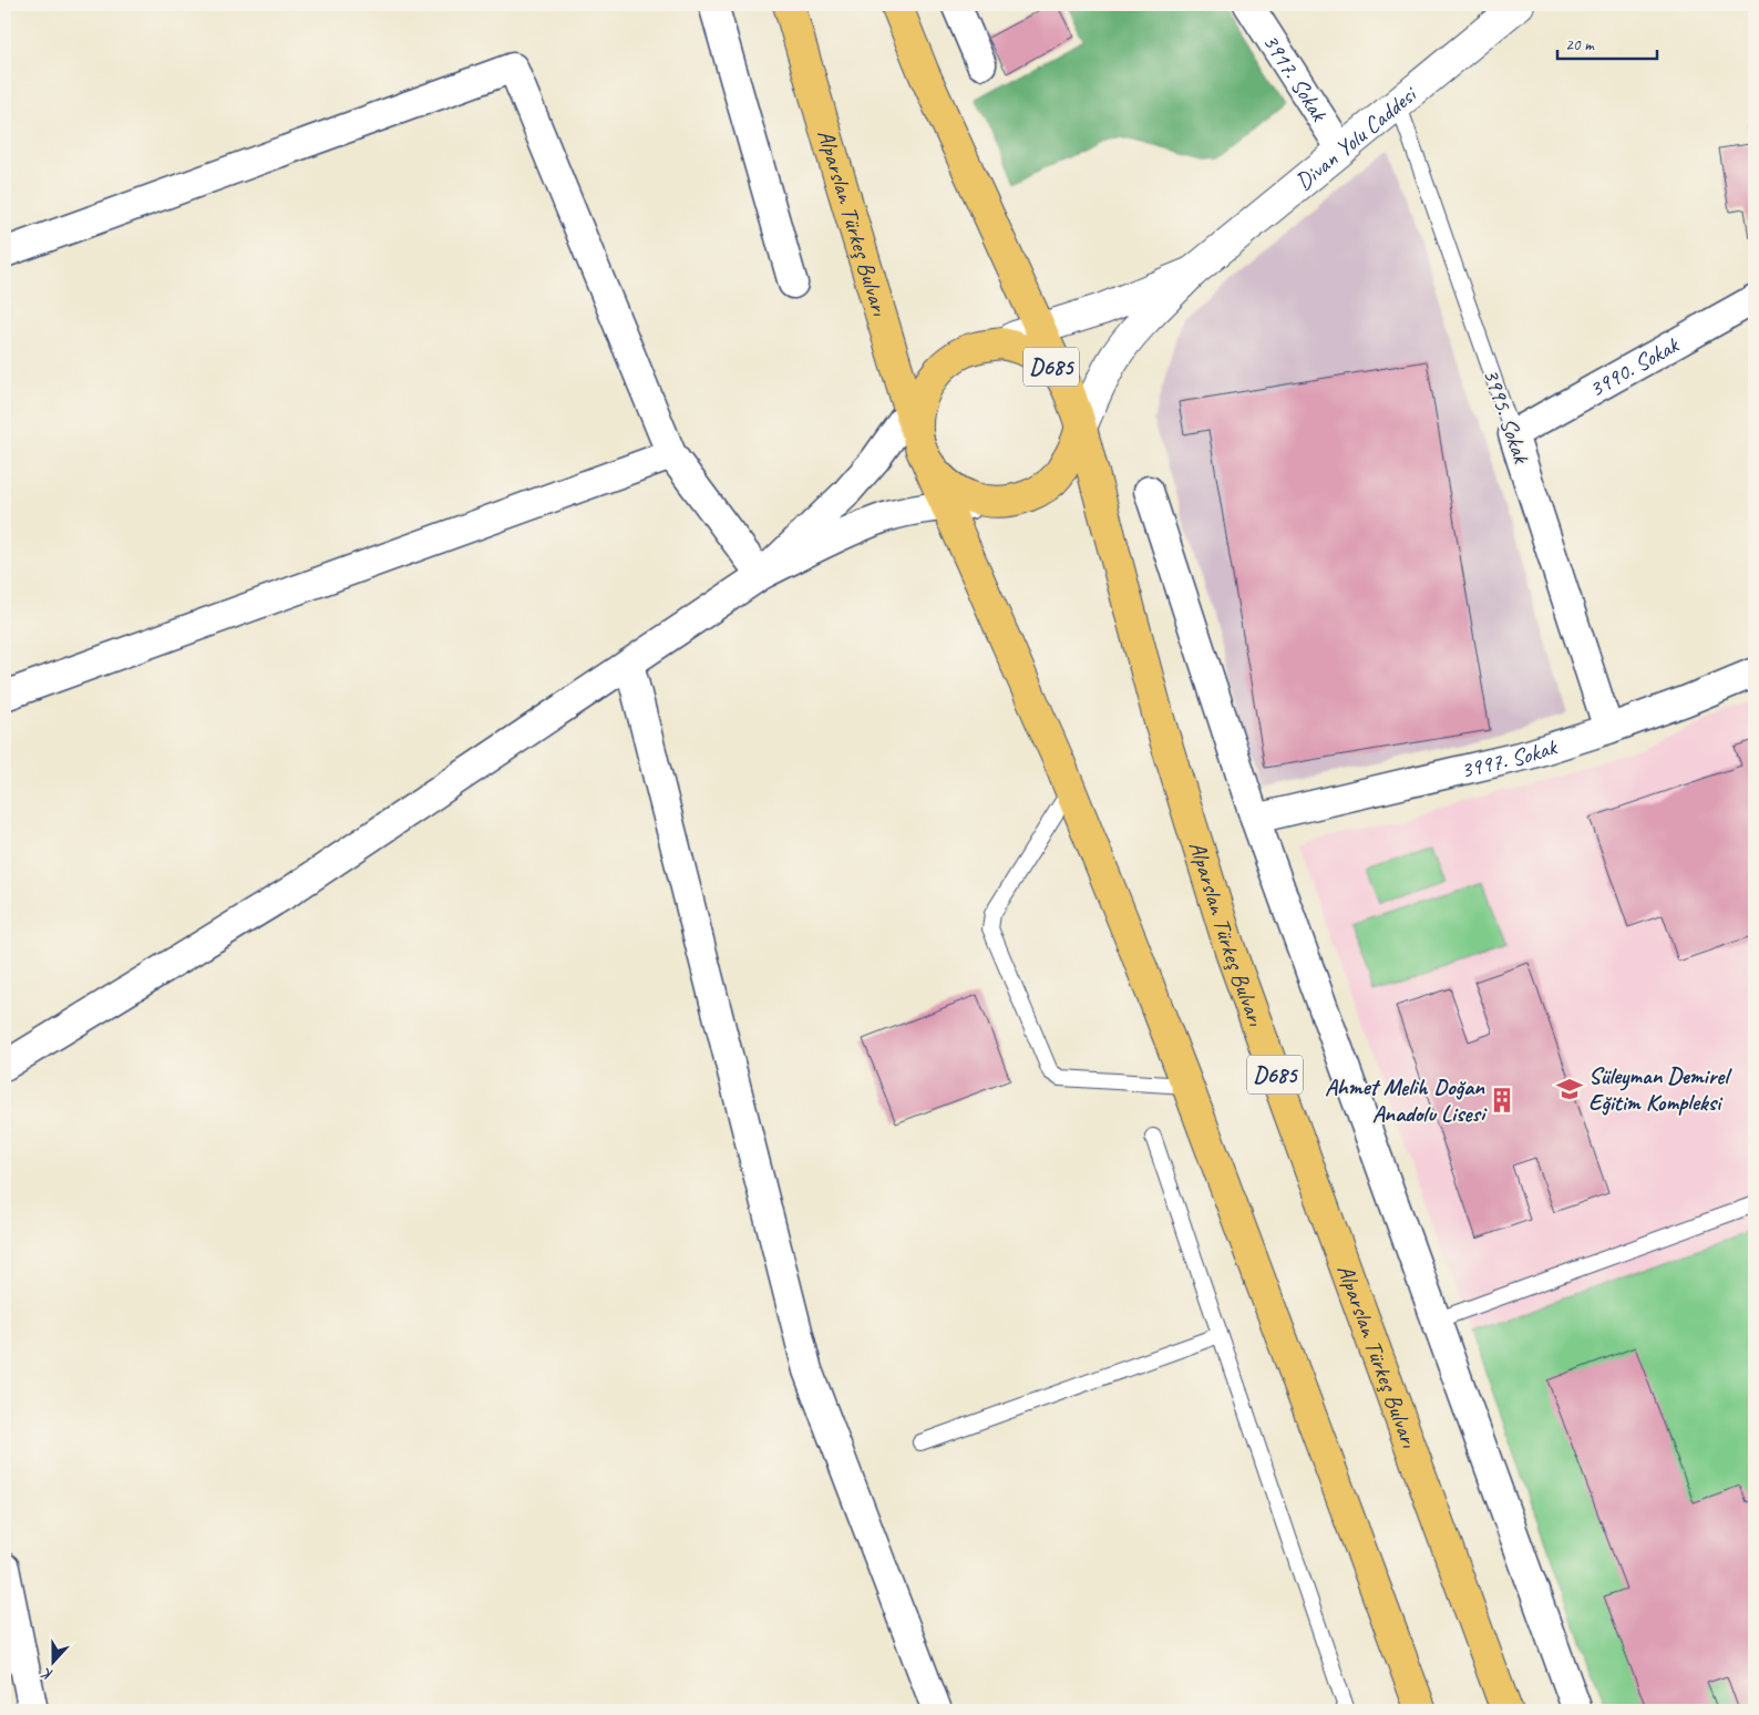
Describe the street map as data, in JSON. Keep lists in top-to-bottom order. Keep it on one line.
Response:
{"streets":{"highway":["Alparslan Türkeş Bulvarı","D685"],"street":["3917. Sokak","Divan Yolu Caddesi","3990. Sokak","3995. Sokak","3997. Sokak"]},"crossings":[["3917. Sokak","Divan Yolu Caddesi"],["Divan Yolu Caddesi","Alparslan Türkeş Bulvarı"],["Divan Yolu Caddesi","D685"],["Divan Yolu Caddesi","3995. Sokak"],["Alparslan Türkeş Bulvarı","D685"],["3990. Sokak","3995. Sokak"],["3995. Sokak","3997. Sokak"]],"places":{"school or university":["Süleyman Demirel Eğitim Kompleksi"],"building":["Ahmet Melih Doğan Anadolu Lisesi"]},"scale_bar":"20 m","north":"bottom"}
